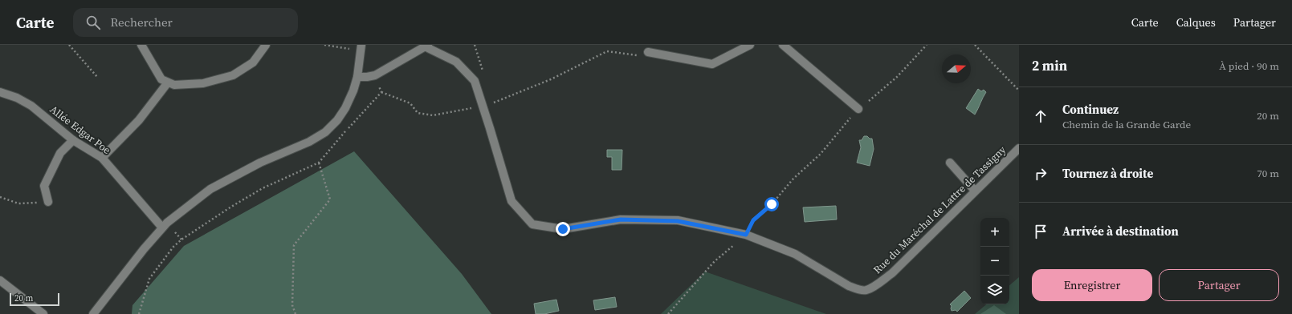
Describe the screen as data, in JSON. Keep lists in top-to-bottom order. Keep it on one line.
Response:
{"streets":{"street":["Allée Edgar Poe","Rue du Maréchal de Lattre de Tassigny"]},"scale_bar":"20 m","north":"right","page":{"header":"Carte","search":"Rechercher","nav":["Carte","Calques","Partager"],"heading":["2 min","À pied · 90 m"],"list":[["Continuez","Chemin de la Grande Garde","20 m"],["Tournez à droite","70 m"],"Arrivée à destination"],"map_buttons":["+","−"],"buttons":["Enregistrer","Partager"],"scale":"20 m"}}
